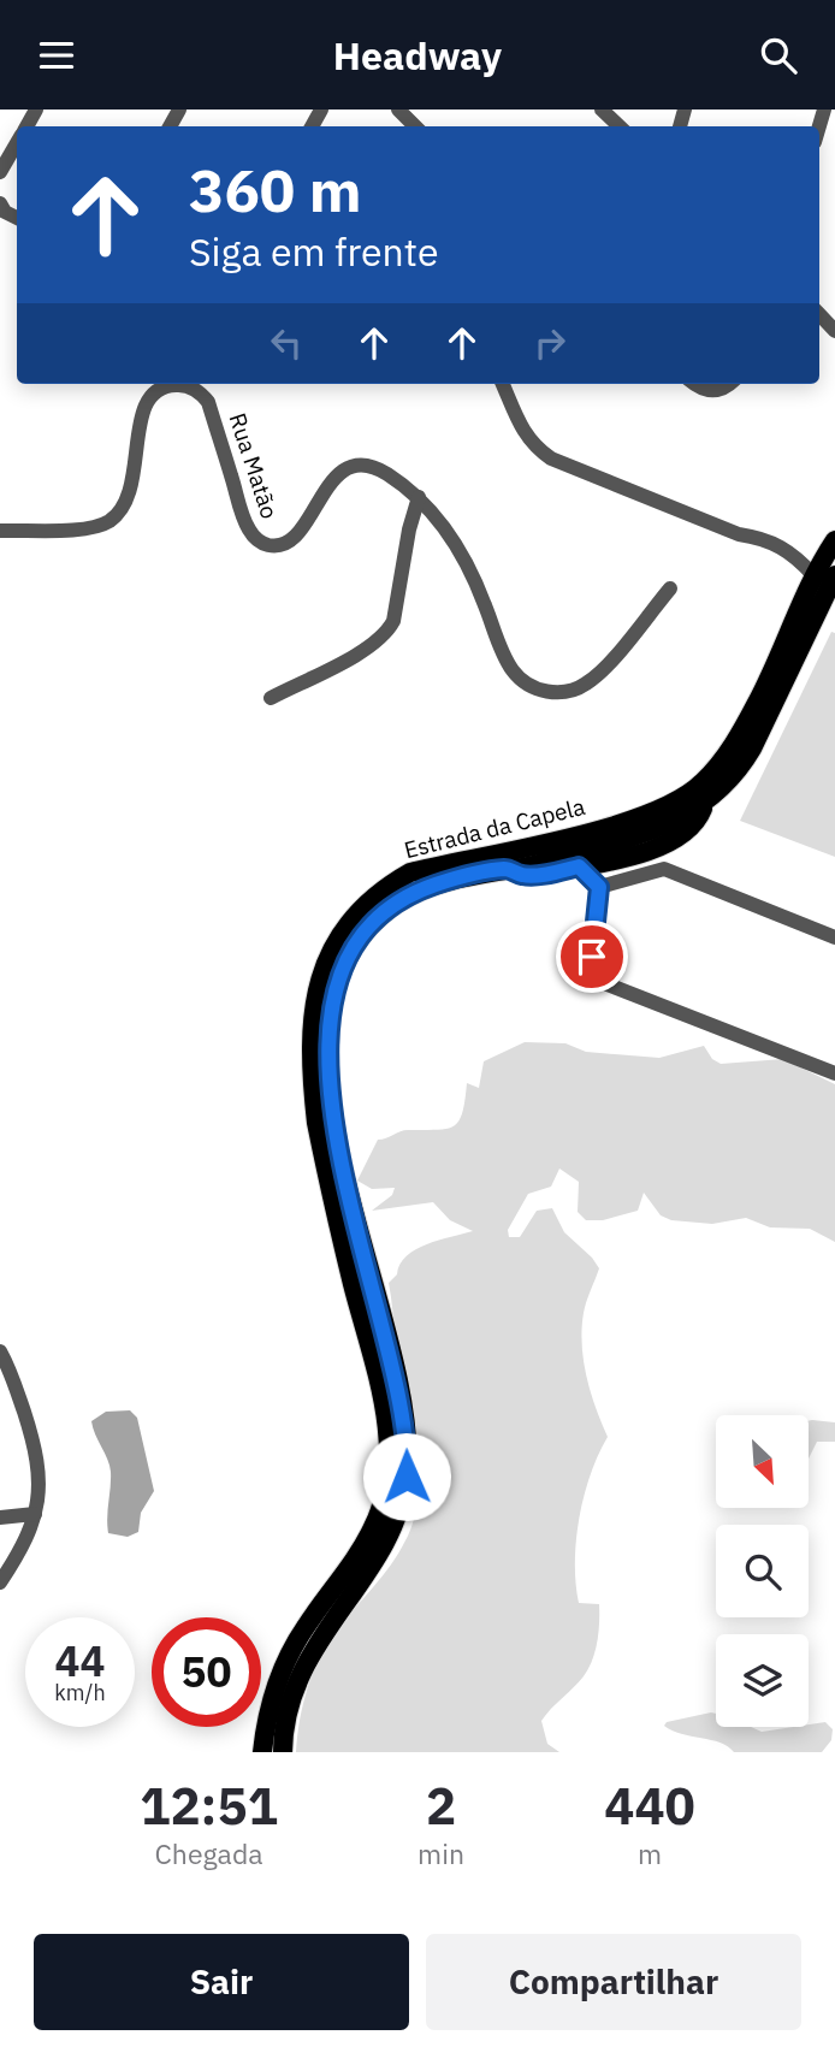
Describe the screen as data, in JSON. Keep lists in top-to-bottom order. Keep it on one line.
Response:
{"streets":{"main road":["Estrada da Capela"],"street":["Rua Matão"]},"north":"bottom right","page":{"header":"Headway","turn":["360 m","Siga em frente"],"speed":"44 km/h","limit":"50","eta":["12:51","Chegada","2","min","440","m"],"buttons":["Sair","Compartilhar"]}}
